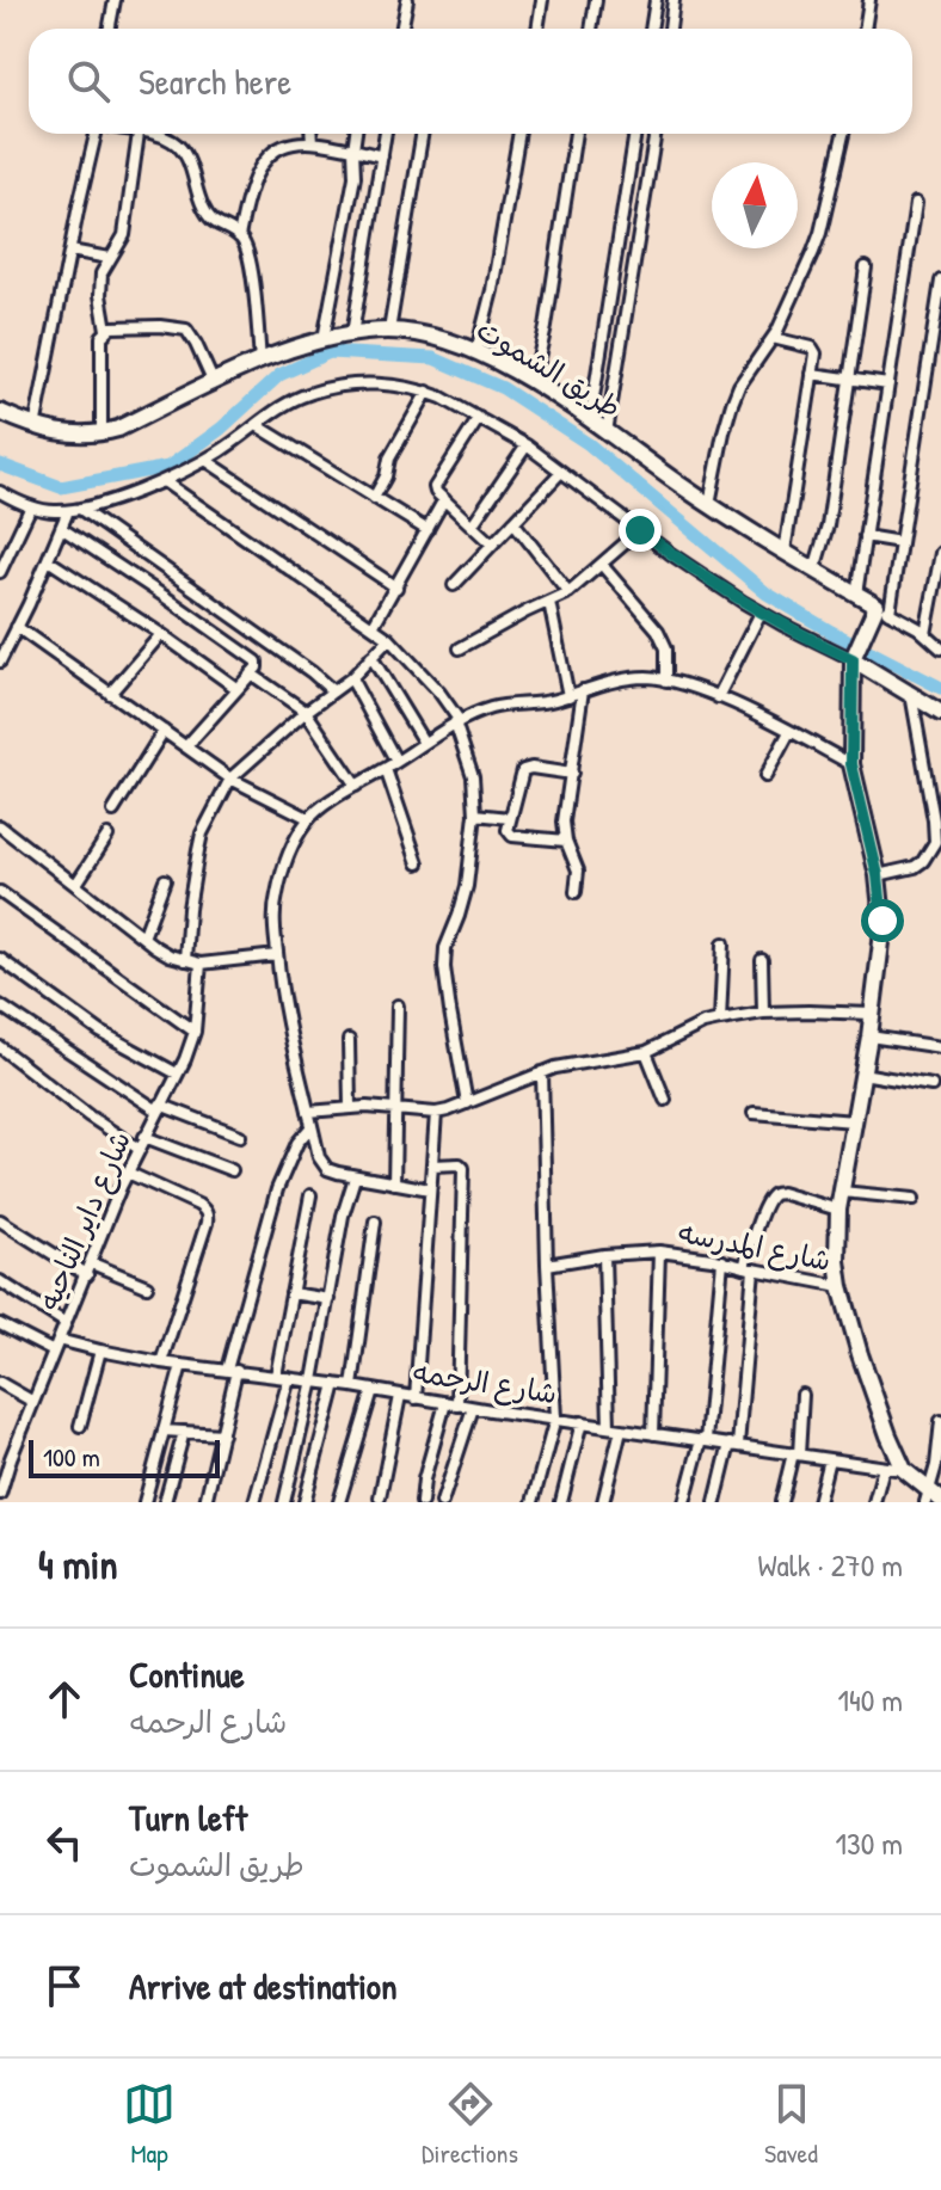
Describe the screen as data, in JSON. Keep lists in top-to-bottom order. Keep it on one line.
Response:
{"streets":{"street":["طريق الشموت","شارع داير الناحيه","شارع المدرسه","شارع الرحمه"]},"crossings":[["شارع داير الناحيه","شارع الرحمه"]],"scale_bar":"100 m","north":"top","page":{"search":"Search here","scale":"100 m","heading":["4 min","Walk · 270 m"],"list":[["Continue","شارع الرحمه","140 m"],["Turn left","طريق الشموت","130 m"],"Arrive at destination"],"nav":["Map","Directions","Saved"]}}
